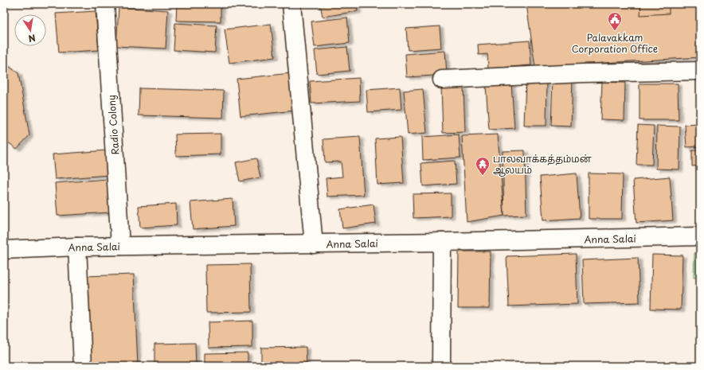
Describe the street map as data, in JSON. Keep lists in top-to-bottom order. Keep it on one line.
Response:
{"streets":{"street":["Radio Colony","Anna Salai"]},"crossings":[["Radio Colony","Anna Salai"]],"places":{"public building":["Palavakkam Corporation Office"],"temple":["பாலவாக்கத்தம்மன் ஆலயம்"]},"north":"bottom"}
